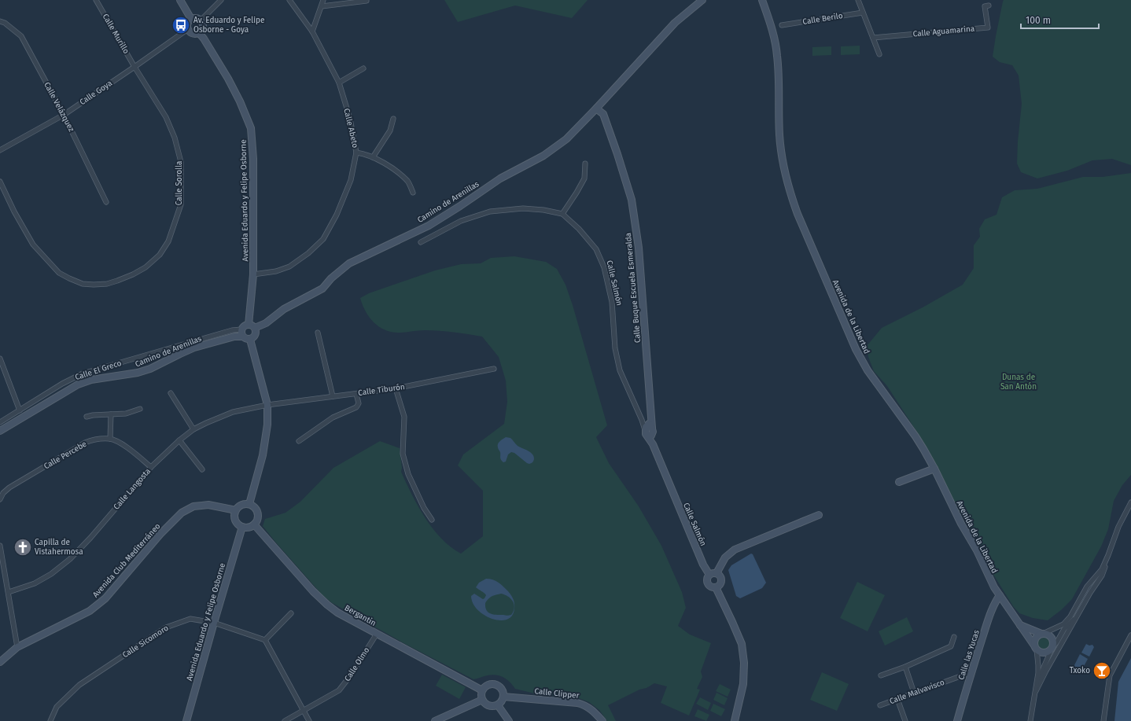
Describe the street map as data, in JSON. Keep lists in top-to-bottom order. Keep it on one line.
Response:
{"streets":{"street":["Calle Berilo","Calle Aguamarina","Calle Murillo","Calle Goya","Calle Velázquez","Calle Abeto","Calle Sorolla","Avenida Eduardo y Felipe Osborne","Camino de Arenillas","Calle Salmón","Calle Buque Escuela Esmeralda","Avenida de la Libertad","Calle El Greco","Calle Tiburón","Calle Percebe","Calle Langosta","Avenida Club Mediterráneo","Bergantin","Calle Sicomoro","Calle las Yucas","Calle Olmo","Calle Malvavisco","Calle Clipper"]},"crossings":[["Calle Murillo","Calle Goya"],["Calle Murillo","Calle Sorolla"],["Calle Goya","Calle Velázquez"],["Calle Goya","Calle Sorolla"],["Calle Goya","Avenida Eduardo y Felipe Osborne"],["Calle Abeto","Avenida Eduardo y Felipe Osborne"],["Avenida Eduardo y Felipe Osborne","Camino de Arenillas"],["Avenida Eduardo y Felipe Osborne","Calle El Greco"],["Avenida Eduardo y Felipe Osborne","Avenida Club Mediterráneo"],["Avenida Eduardo y Felipe Osborne","Bergantin"],["Avenida Eduardo y Felipe Osborne","Calle Sicomoro"],["Camino de Arenillas","Calle Buque Escuela Esmeralda"],["Camino de Arenillas","Calle El Greco"],["Calle Salmón","Calle Buque Escuela Esmeralda"],["Avenida de la Libertad","Calle las Yucas"],["Calle Tiburón","Calle Langosta"],["Calle Percebe","Calle Langosta"],["Avenida Club Mediterráneo","Bergantin"],["Bergantin","Calle Olmo"],["Bergantin","Calle Clipper"],["Calle las Yucas","Calle Malvavisco"]],"parks":["Dunas de San Antón"],"places":{"bus stop":["Av. Eduardo y Felipe Osborne - Goya"],"church":["Capilla de Vistahermosa"],"bar":["Txoko"]},"scale_bar":"100 m"}
